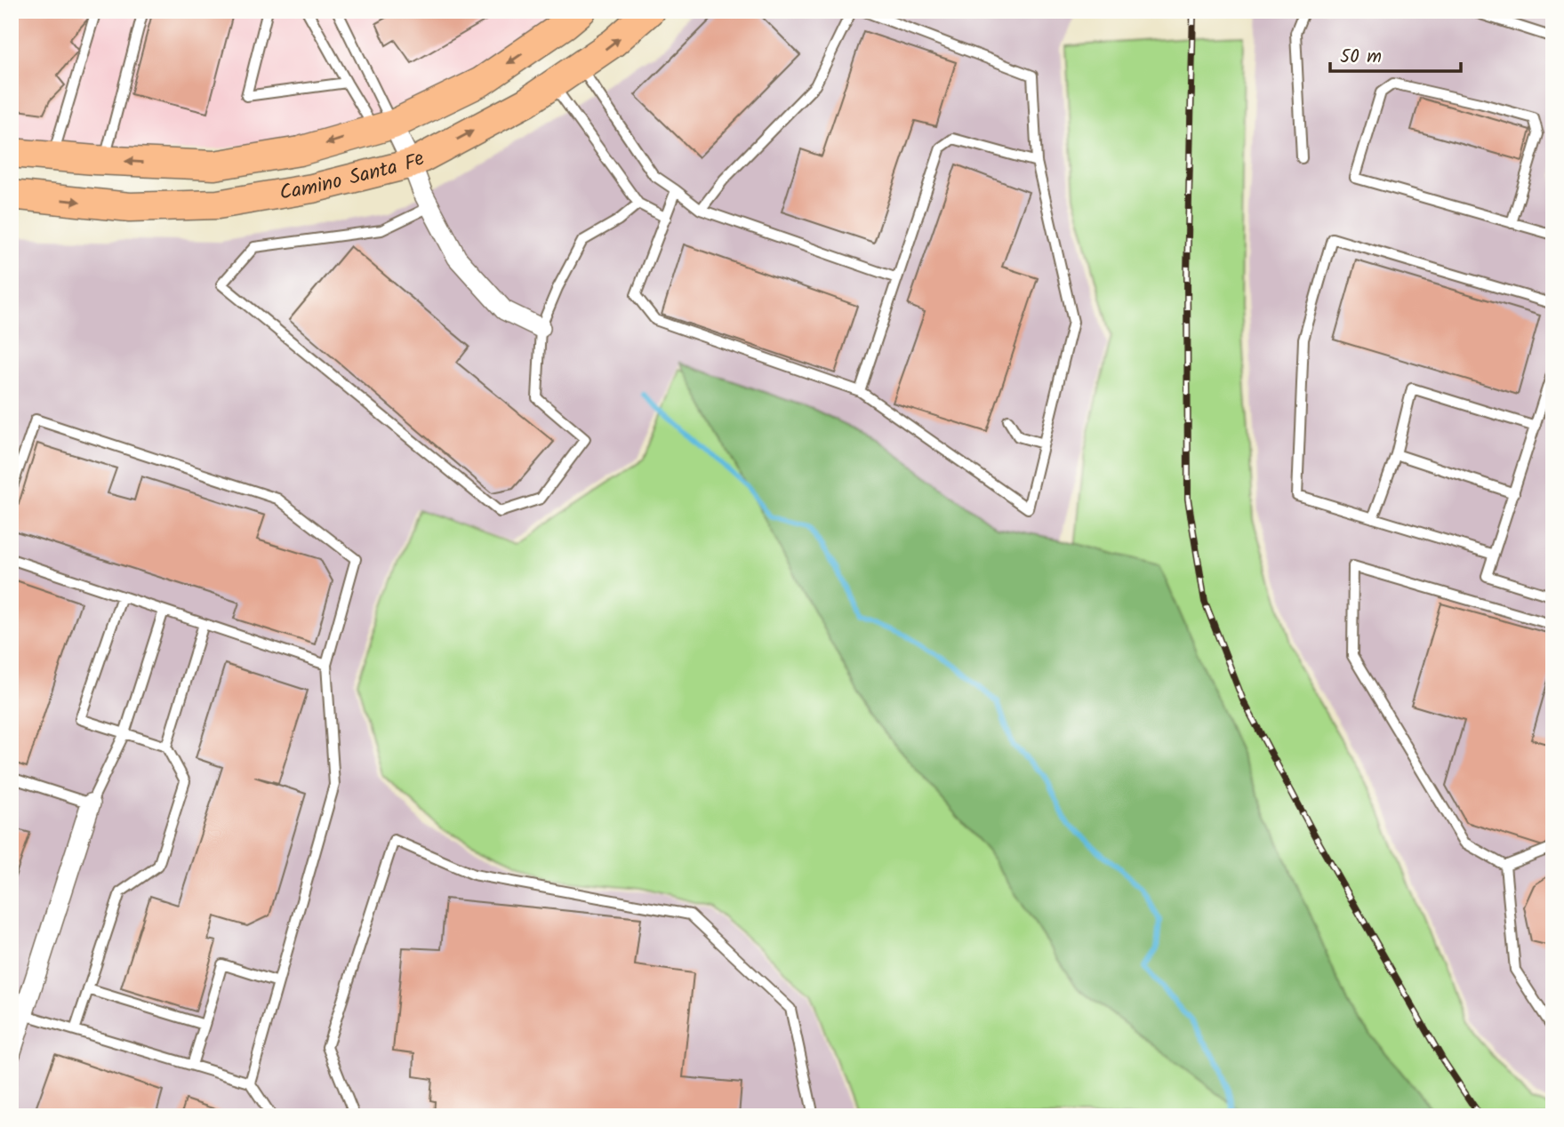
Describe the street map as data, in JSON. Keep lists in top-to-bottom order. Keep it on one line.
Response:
{"streets":{"main road":["Camino Santa Fe"]},"scale_bar":"50 m"}
